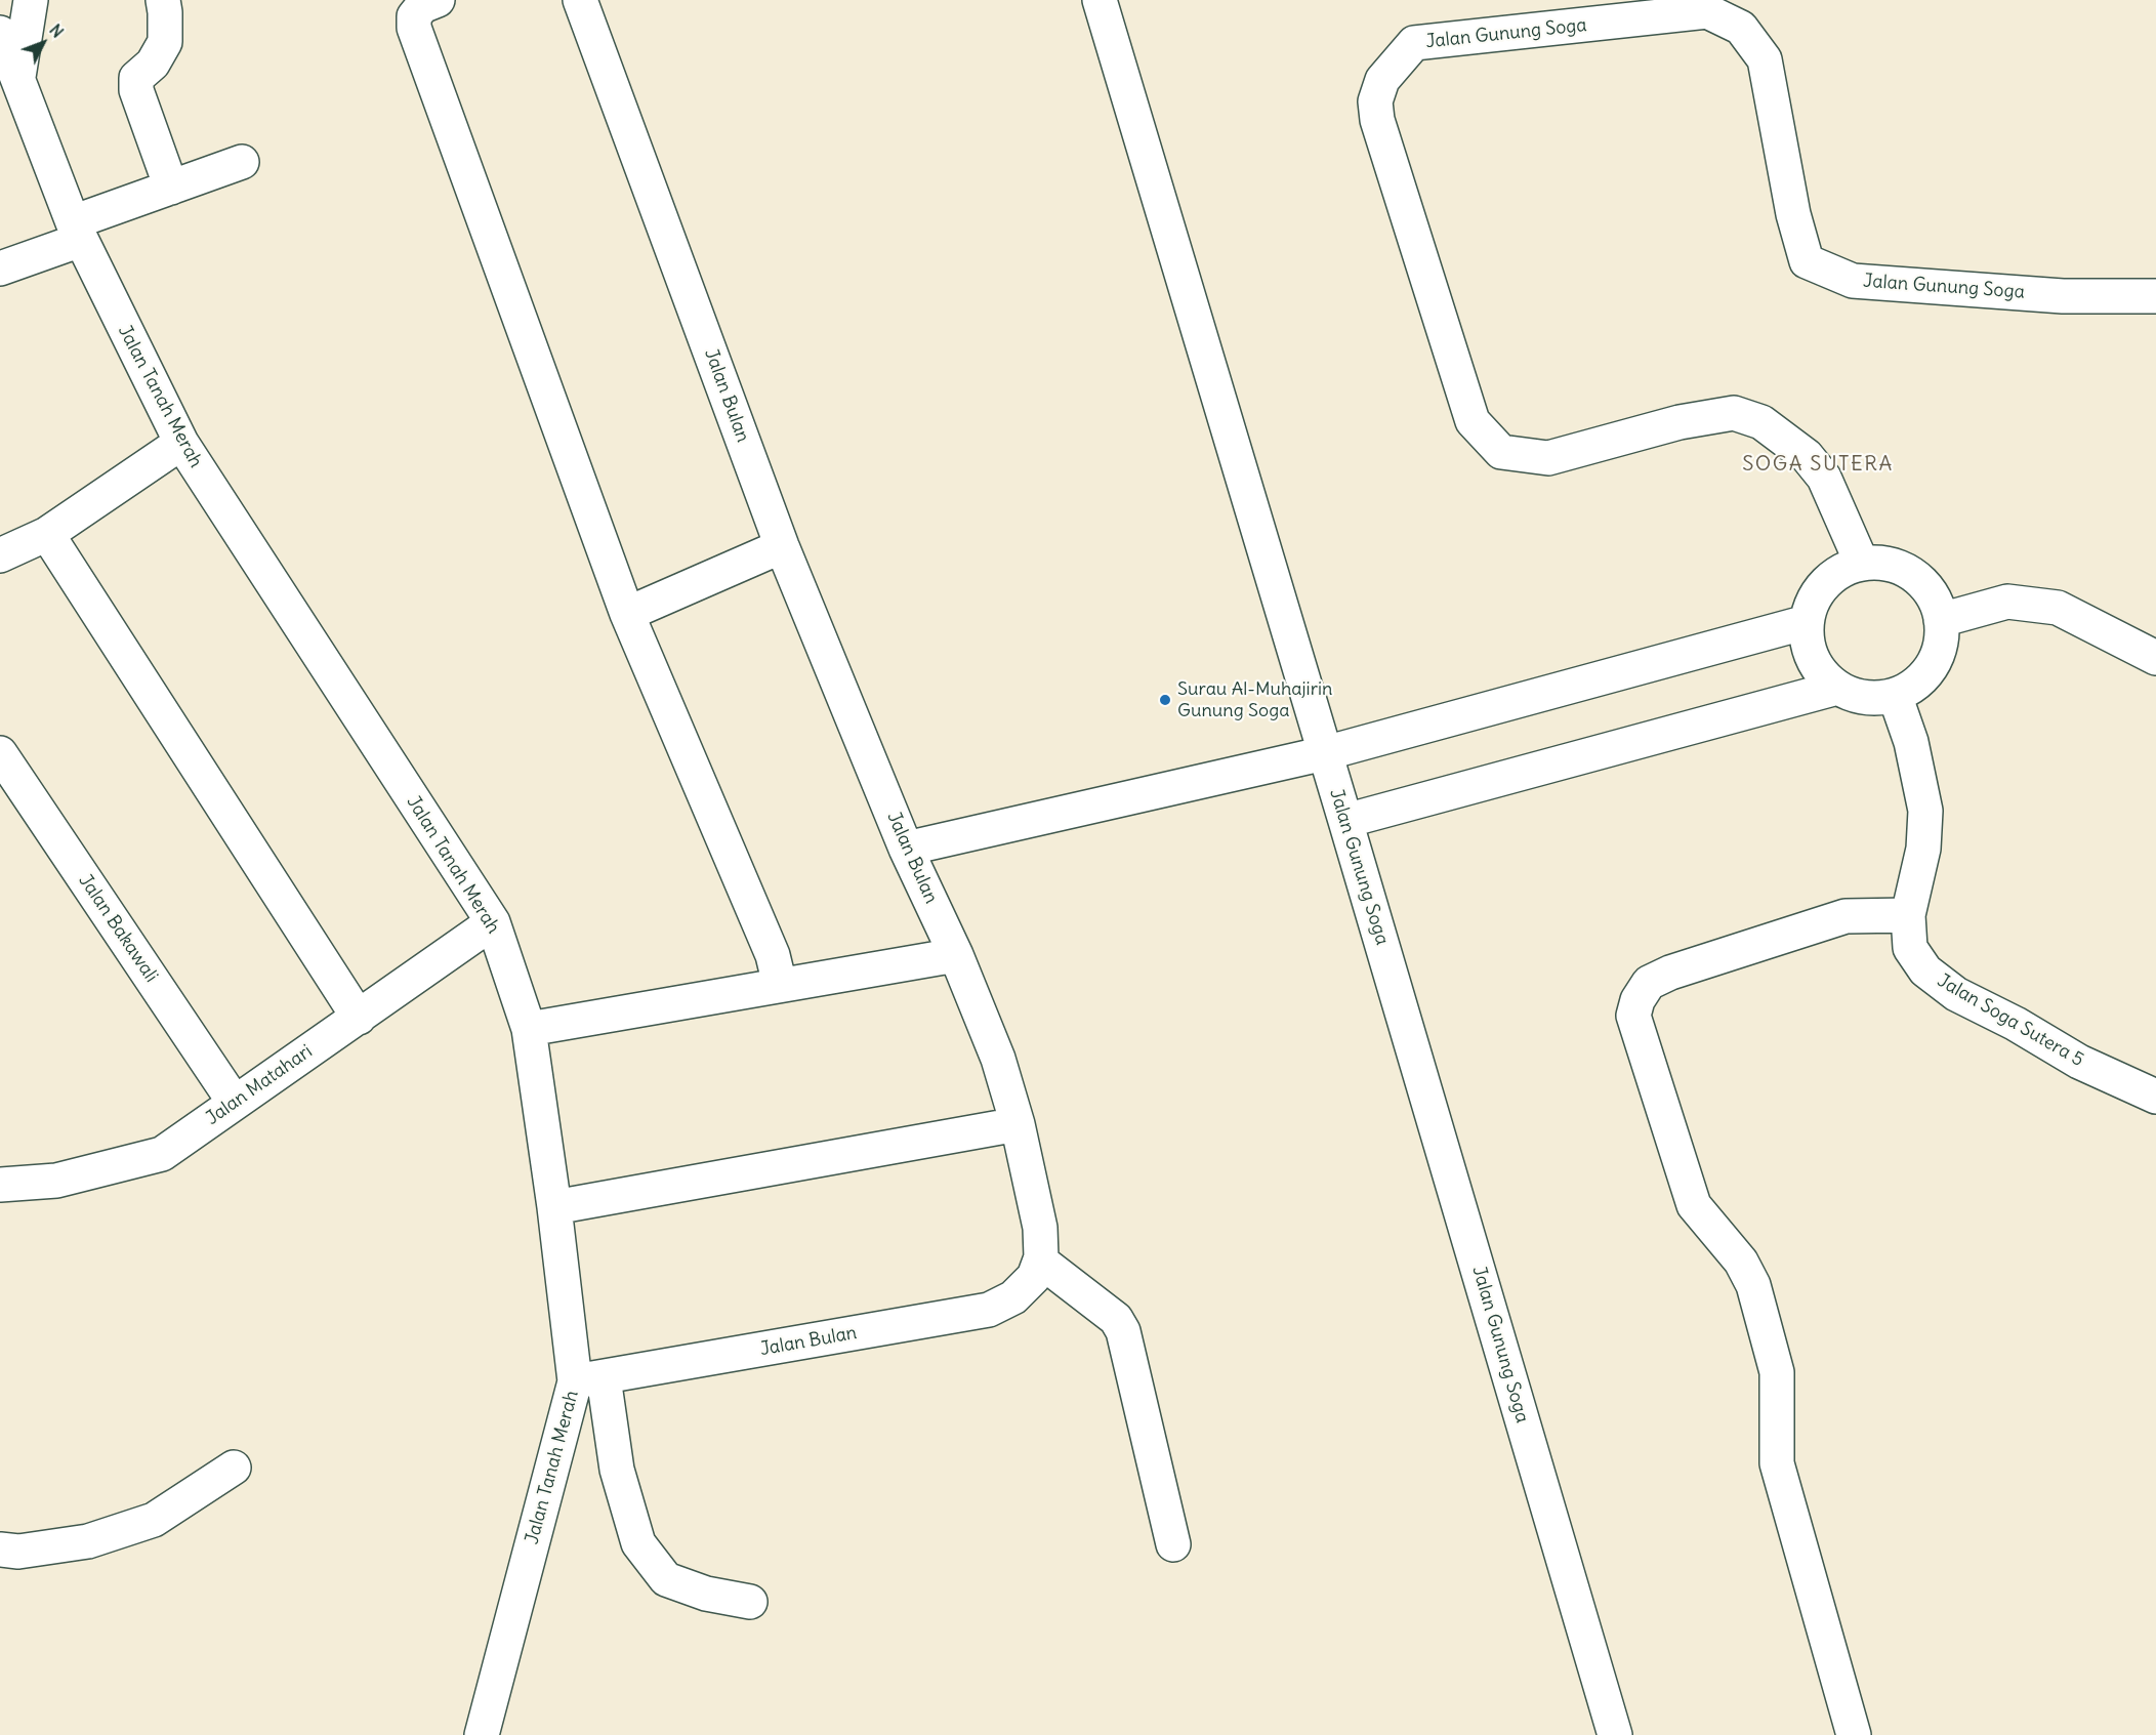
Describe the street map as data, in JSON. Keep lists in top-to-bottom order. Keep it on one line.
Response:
{"streets":{"street":["Jalan Gunung Soga","Jalan Bulan","Jalan Tanah Merah","Jalan Bakawali","Jalan Soga Sutera 5","Jalan Matahari"]},"crossings":[["Jalan Gunung Soga","Jalan Soga Sutera 5"],["Jalan Bulan","Jalan Tanah Merah"],["Jalan Tanah Merah","Jalan Matahari"],["Jalan Bakawali","Jalan Matahari"]],"districts":["SOGA SUTERA"],"places":["Surau Al-Muhajirin Gunung Soga"],"north":"top right"}
